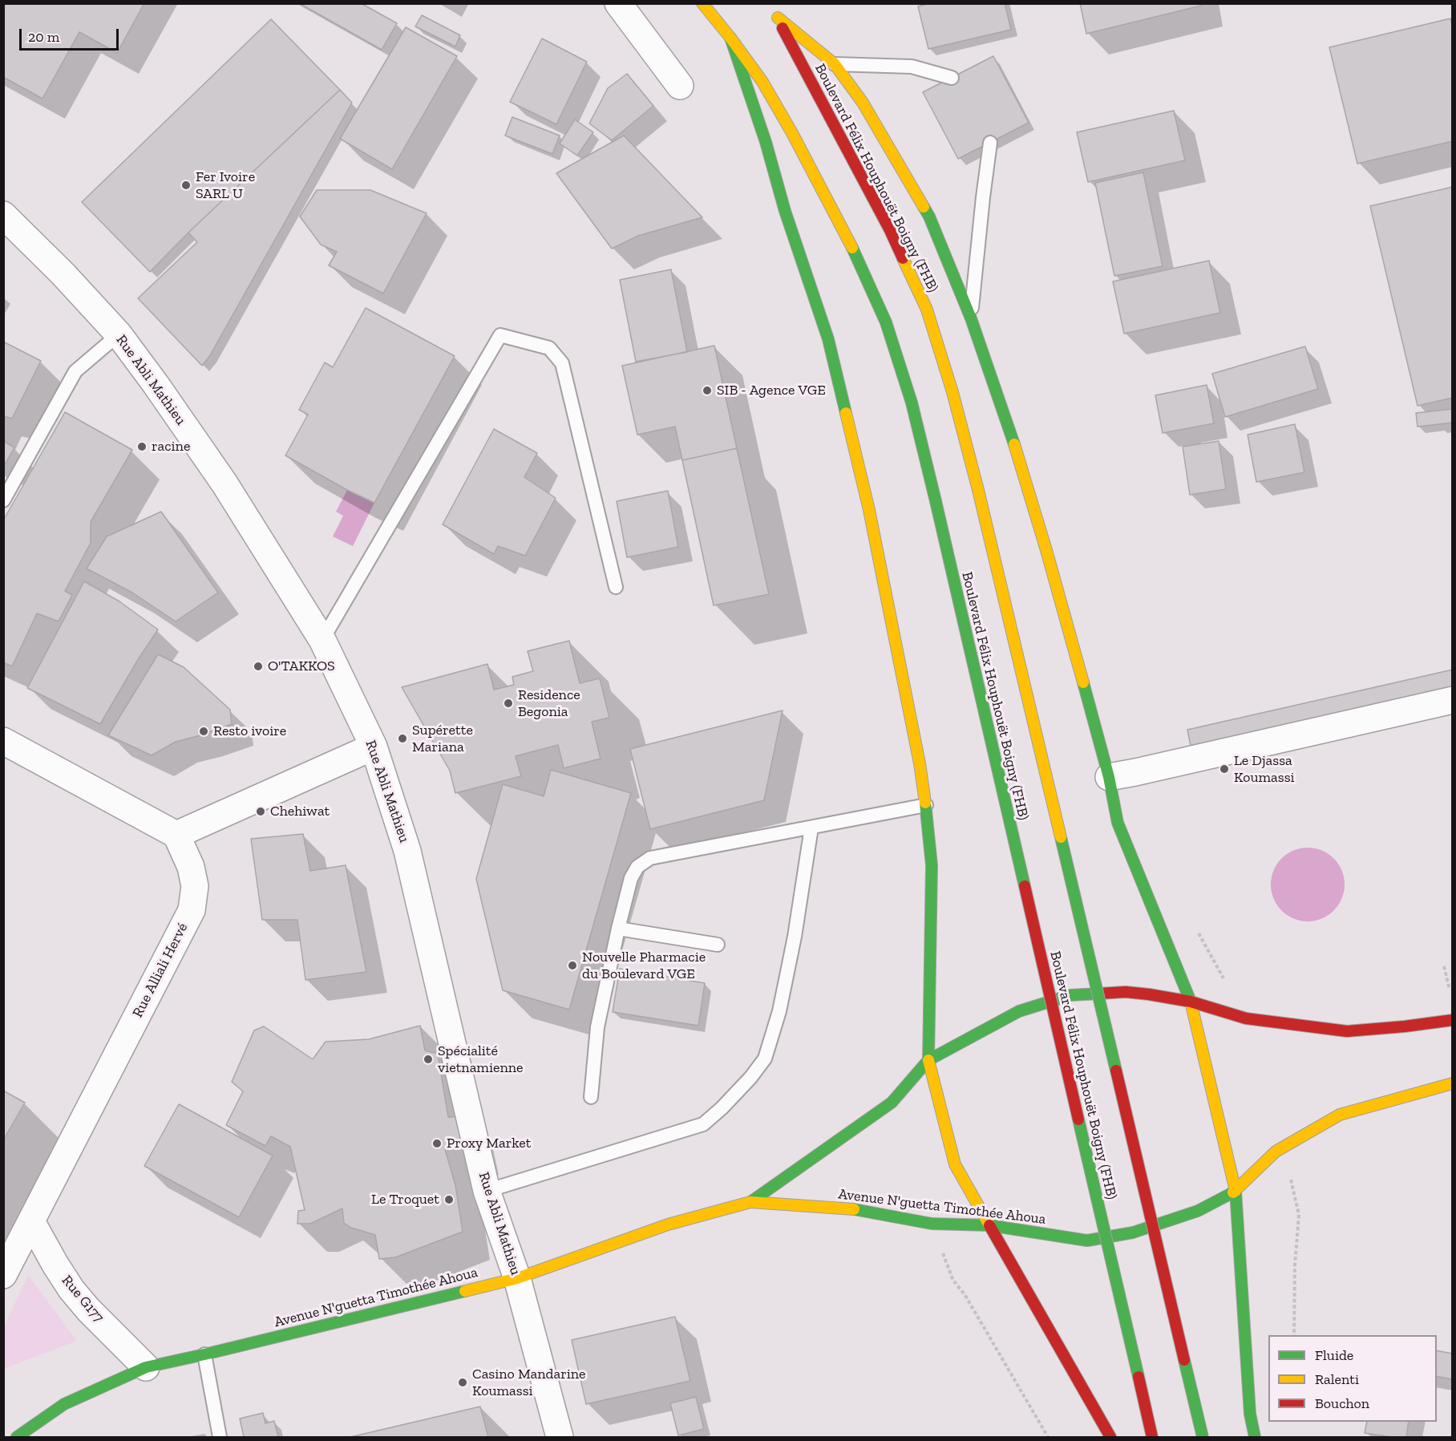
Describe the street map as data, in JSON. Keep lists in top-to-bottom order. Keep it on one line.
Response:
{"streets":{"main road":["Boulevard Félix Houphouët Boigny (FHB)","Avenue N'guetta Timothée Ahoua"],"street":["Rue Abli Mathieu","Rue Alliali Hervé","Rue G177"]},"crossings":[["Rue Abli Mathieu","Avenue N'guetta Timothée Ahoua"],["Rue Alliali Hervé","Rue G177"],["Avenue N'guetta Timothée Ahoua","Rue G177"]],"places":["Fer Ivoire SARL U","SIB - Agence VGE","racine","O'TAKKOS","Residence Begonia","Resto ivoire","Supérette Mariana","Le Djassa Koumassi","Chehiwat","Nouvelle Pharmacie du Boulevard VGE","Spécialité vietnamienne","Proxy Market","Le Troquet","Casino Mandarine Koumassi"],"legend":["Fluide","Ralenti","Bouchon"],"scale_bar":"20 m"}
